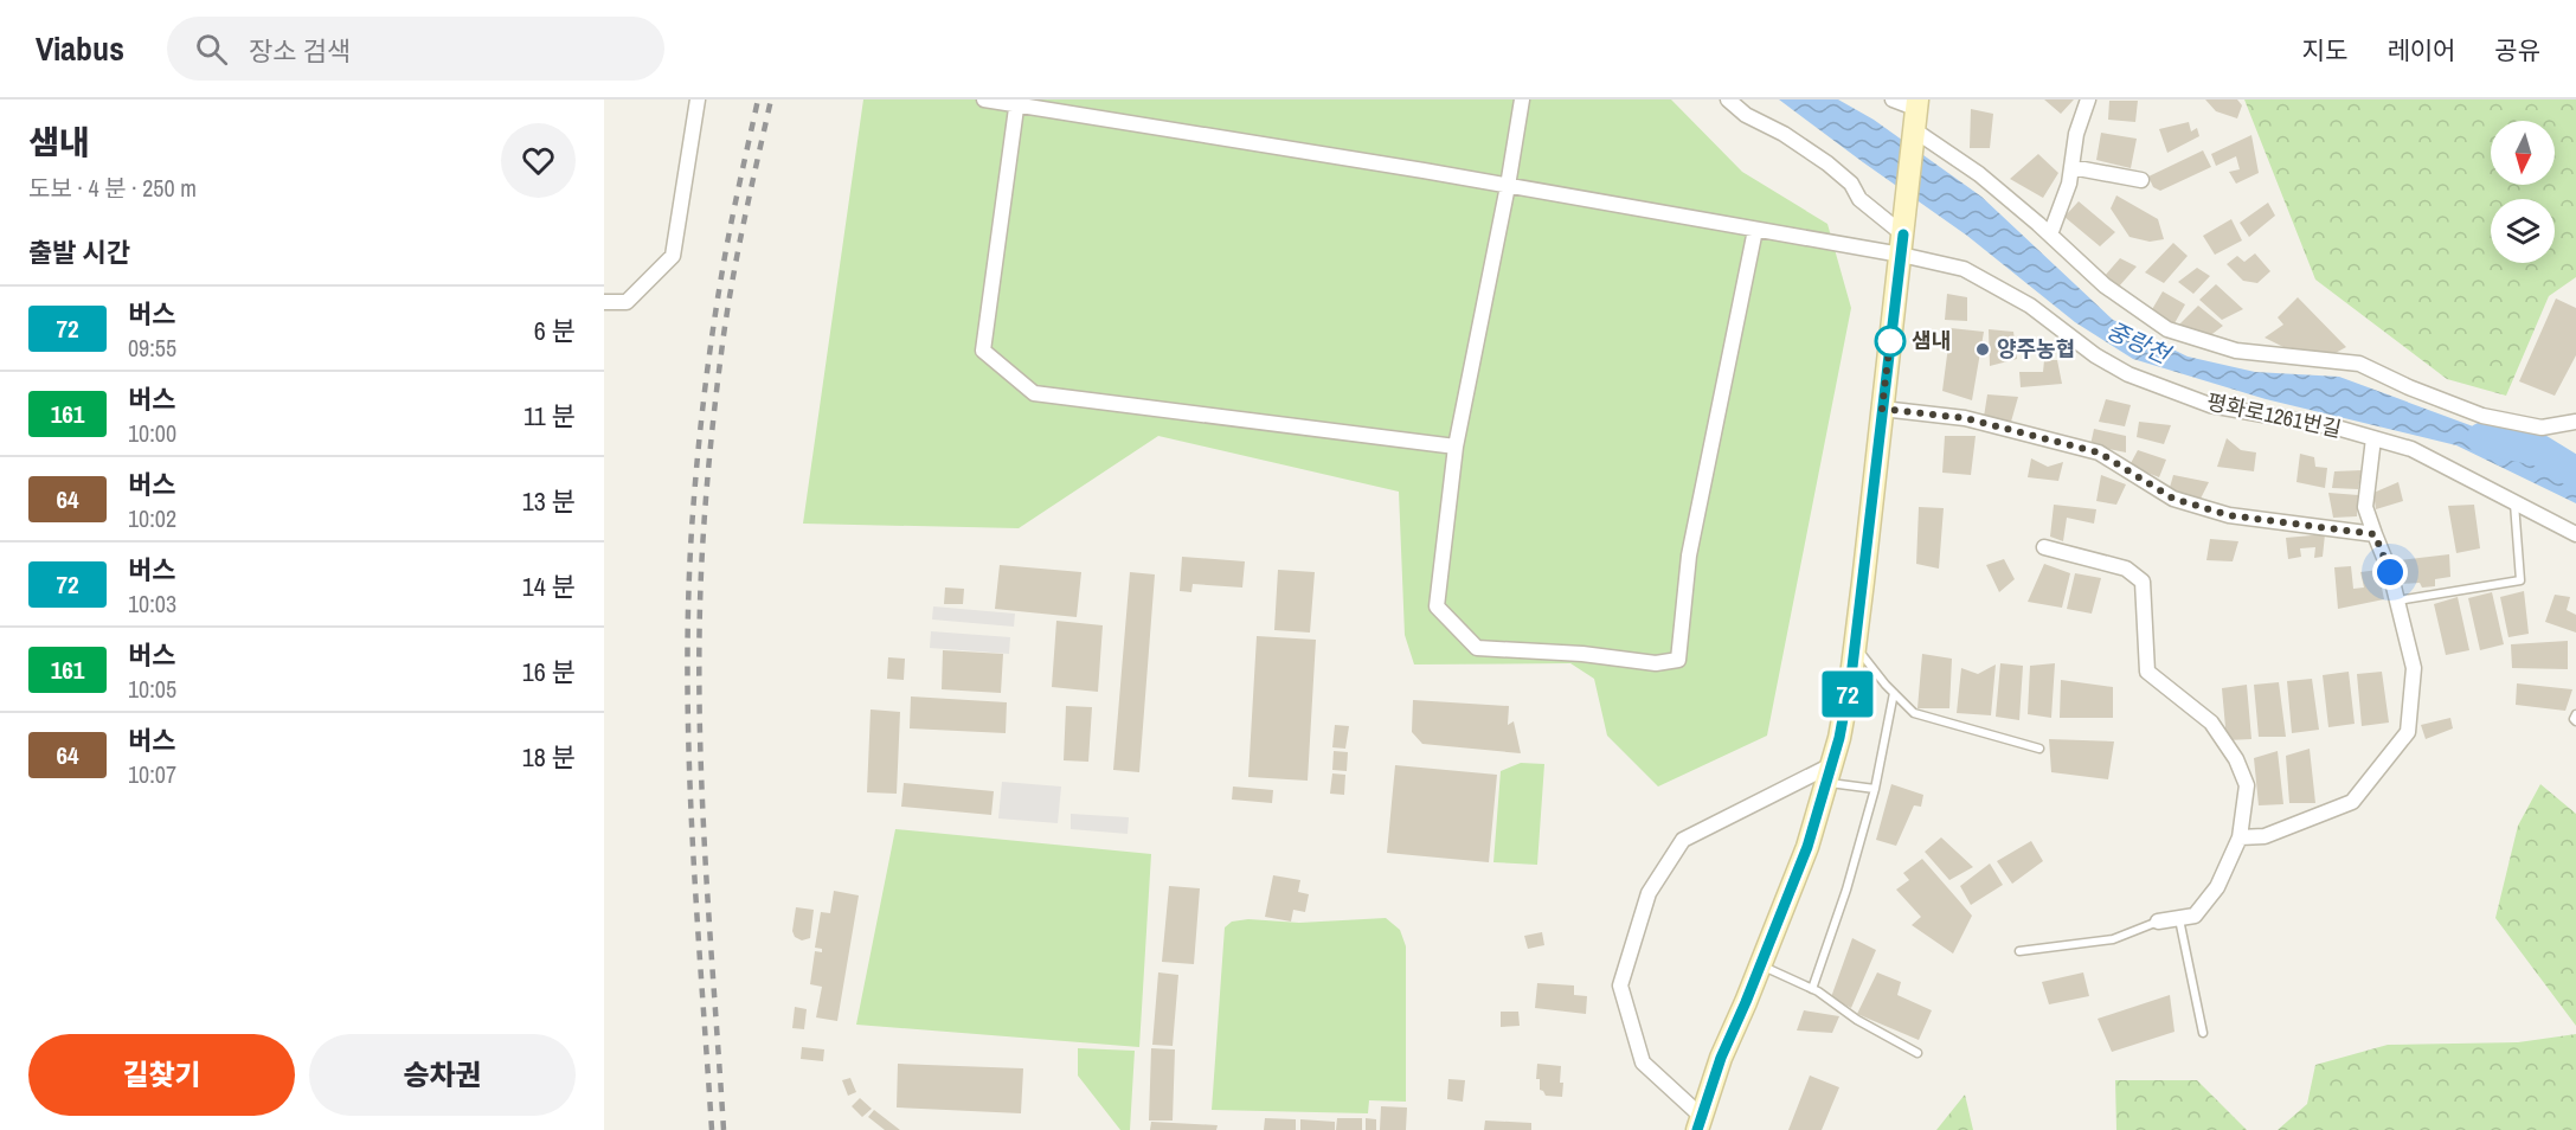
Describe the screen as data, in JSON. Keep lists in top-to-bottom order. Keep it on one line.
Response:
{"streets":{"street":["평화로1261번길"]},"water":["중랑천"],"places":["샘내","양주농협"],"lines":["bus line 72"],"north":"bottom","page":{"header":"Viabus","search":"장소 검색","nav":["지도","레이어","공유"],"heading":[["샘내","도보 · 4 분 · 250 m"],"출발 시간"],"on_map":"72","list":[{"mark":"72","name":"버스","note":"09:55","value":"6 분"},{"mark":"161","name":"버스","note":"10:00","value":"11 분"},{"mark":"64","name":"버스","note":"10:02","value":"13 분"},{"mark":"72","name":"버스","note":"10:03","value":"14 분"},{"mark":"161","name":"버스","note":"10:05","value":"16 분"},{"mark":"64","name":"버스","note":"10:07","value":"18 분"}],"buttons":["길찾기","승차권"]}}
